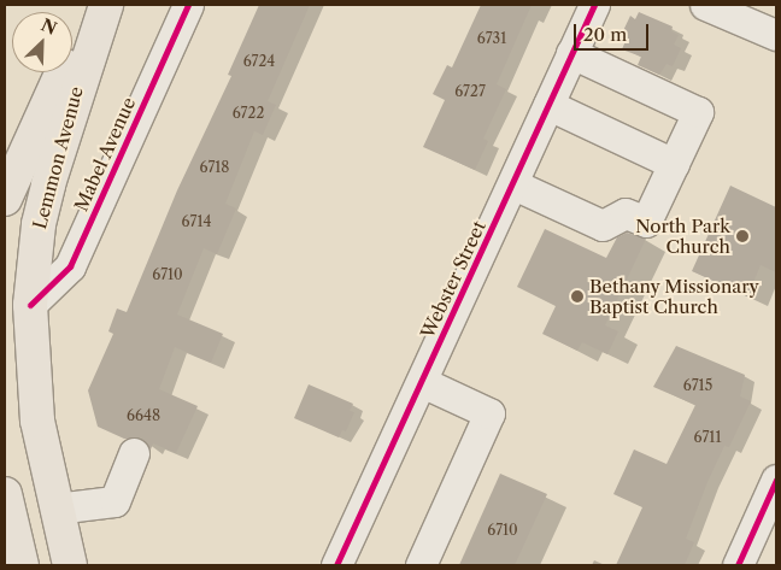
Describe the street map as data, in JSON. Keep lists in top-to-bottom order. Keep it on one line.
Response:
{"streets":{"main road":["Lemmon Avenue"],"street":["Mabel Avenue","Webster Street"]},"crossings":[["Mabel Avenue","Lemmon Avenue"]],"places":["North Park Church","Bethany Missionary Baptist Church"],"house_numbers":["6731","6724","6727","6722","6718","6714","6710","6715","6648","6711","6710"],"scale_bar":"20 m","north":"top right"}
